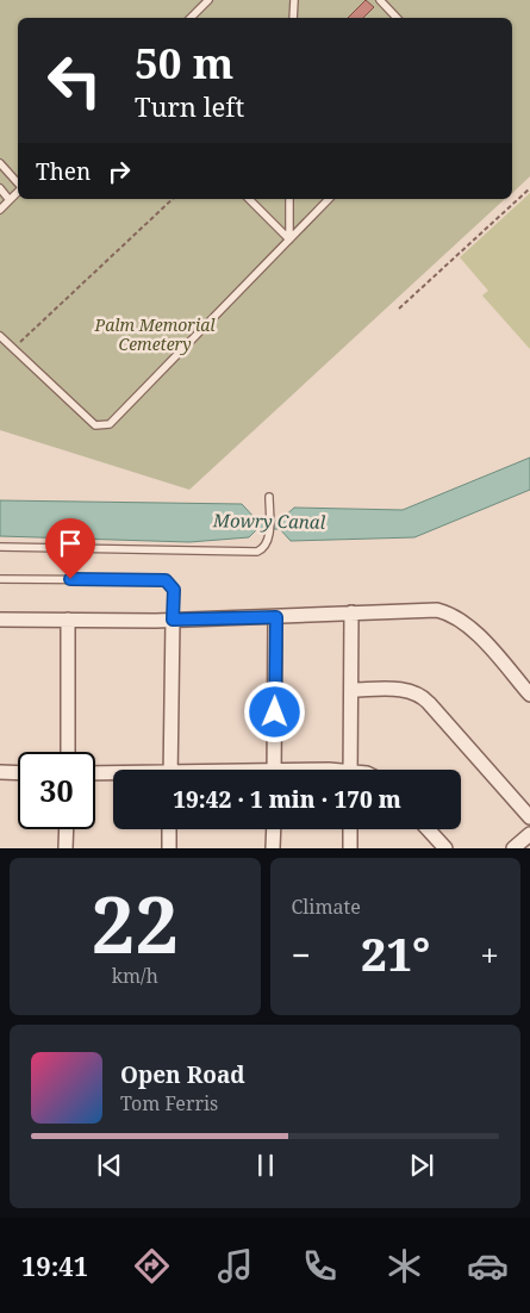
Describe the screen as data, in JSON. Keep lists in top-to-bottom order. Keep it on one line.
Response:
{"water":["Mowry Canal"],"parks":["Palm Memorial Cemetery"],"page":{"turn":["50 m","Turn left"],"then":"Then","limit":"30","trip":"19:42 · 1 min · 170 m","tile":[["22","km/h"],"Climate"],"heat":["−","21°","+"],"song":["Open Road","Tom Ferris"],"tabs":"19:41"}}
